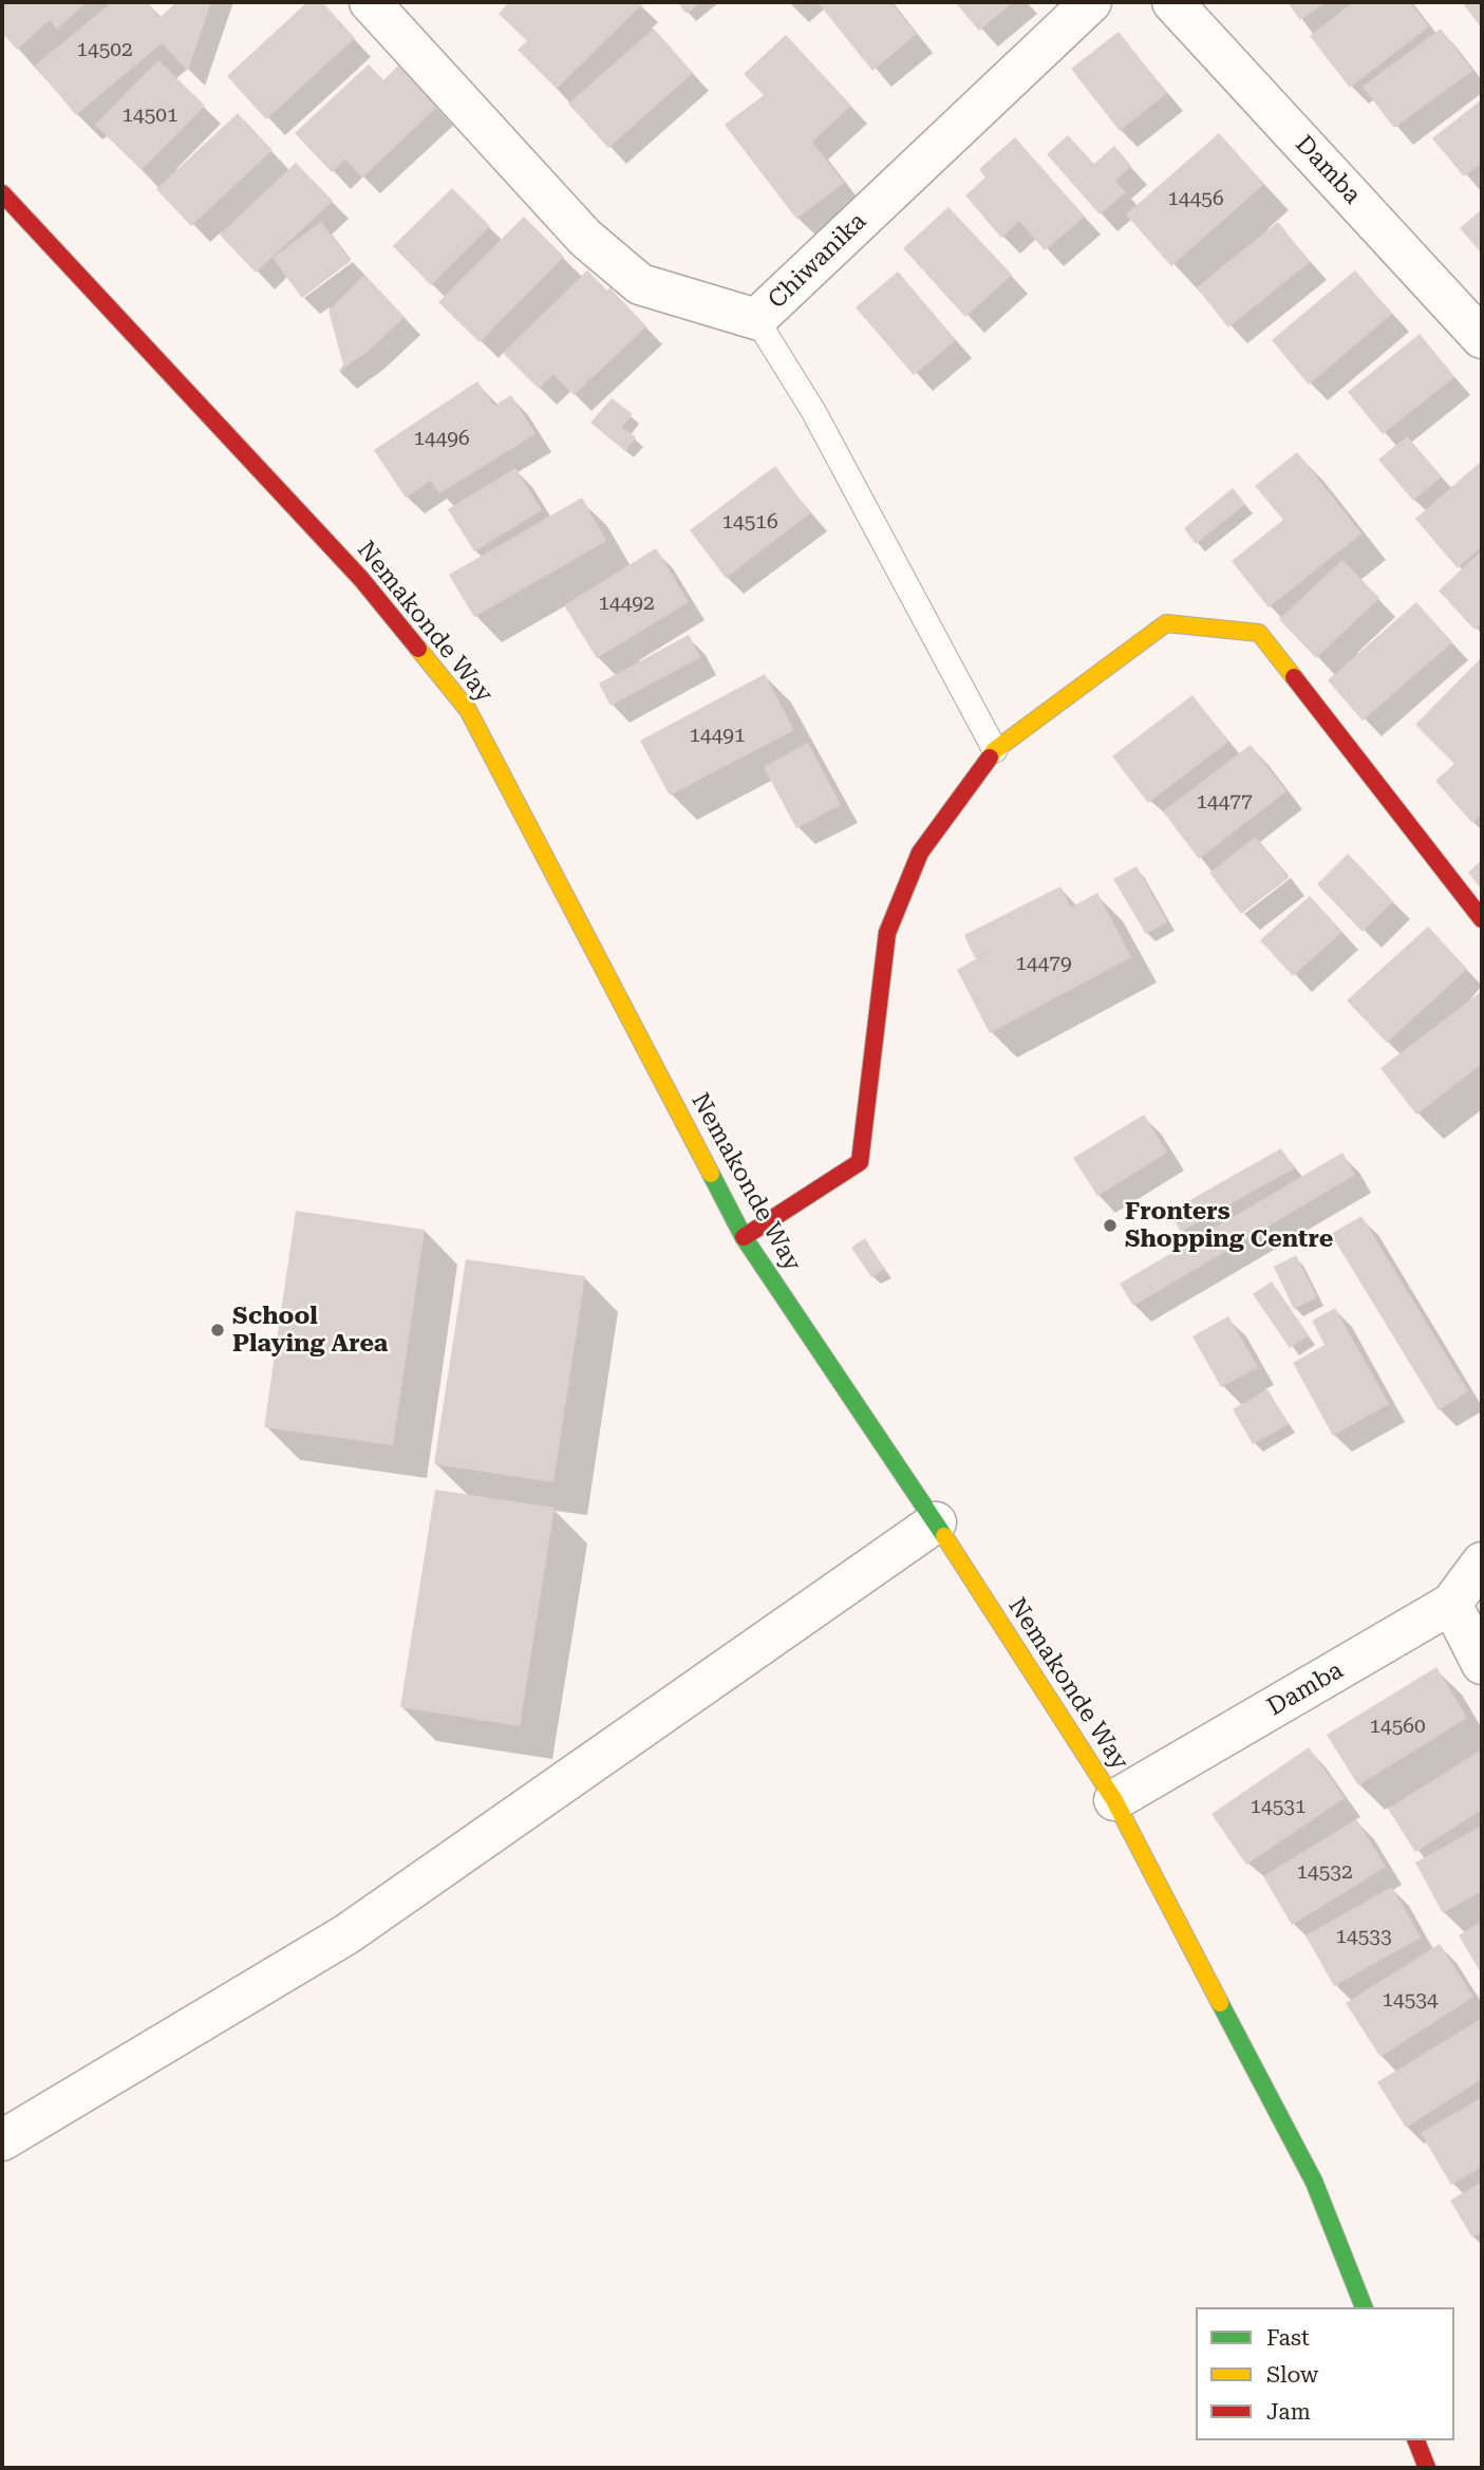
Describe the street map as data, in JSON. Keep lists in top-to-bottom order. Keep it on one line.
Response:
{"streets":{"street":["Damba","Chiwanika","Nemakonde Way"]},"crossings":[["Damba","Nemakonde Way"]],"places":["Fronters Shopping Centre","School Playing Area"],"house_numbers":["14502","14501","14456","14496","14516","14492","14491","14477","14479","14560","14531","14532","14533","14534"],"legend":["Fast","Slow","Jam"]}
